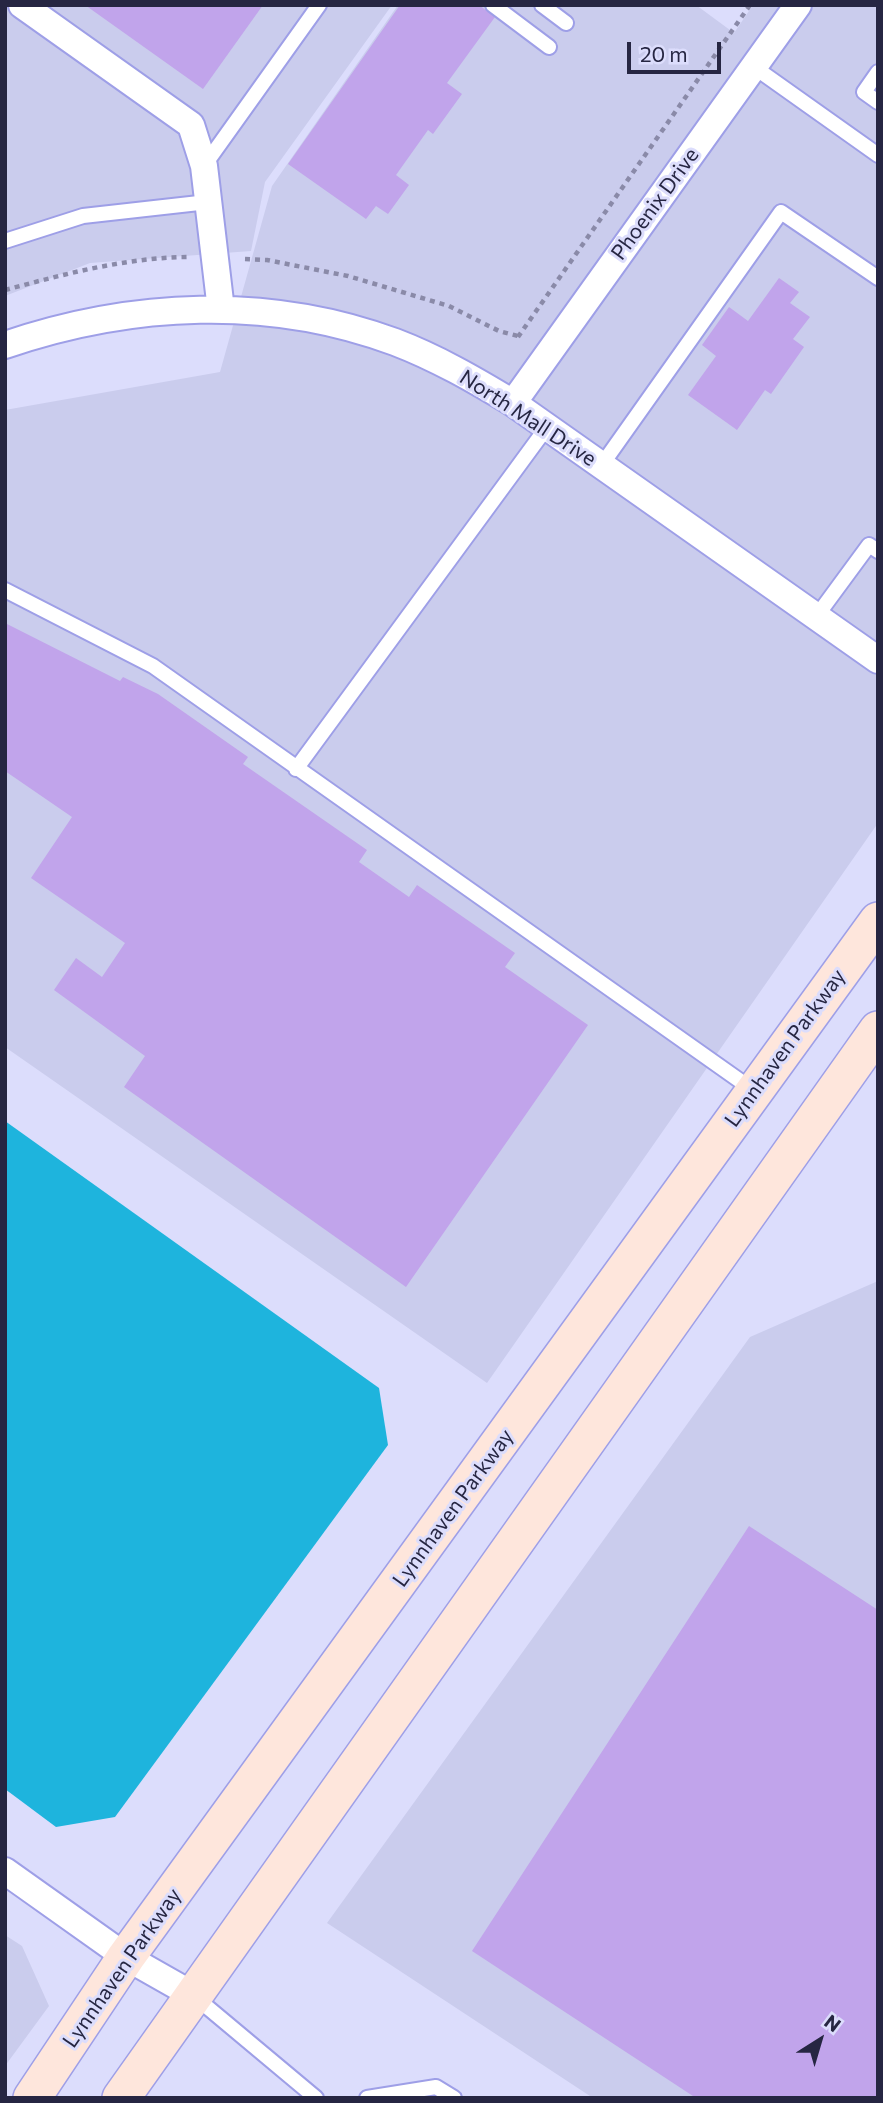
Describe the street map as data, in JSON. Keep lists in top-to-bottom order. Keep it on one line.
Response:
{"streets":{"main road":["Lynnhaven Parkway"],"street":["Phoenix Drive","North Mall Drive"]},"crossings":[["Phoenix Drive","North Mall Drive"]],"scale_bar":"20 m","north":"top right"}
